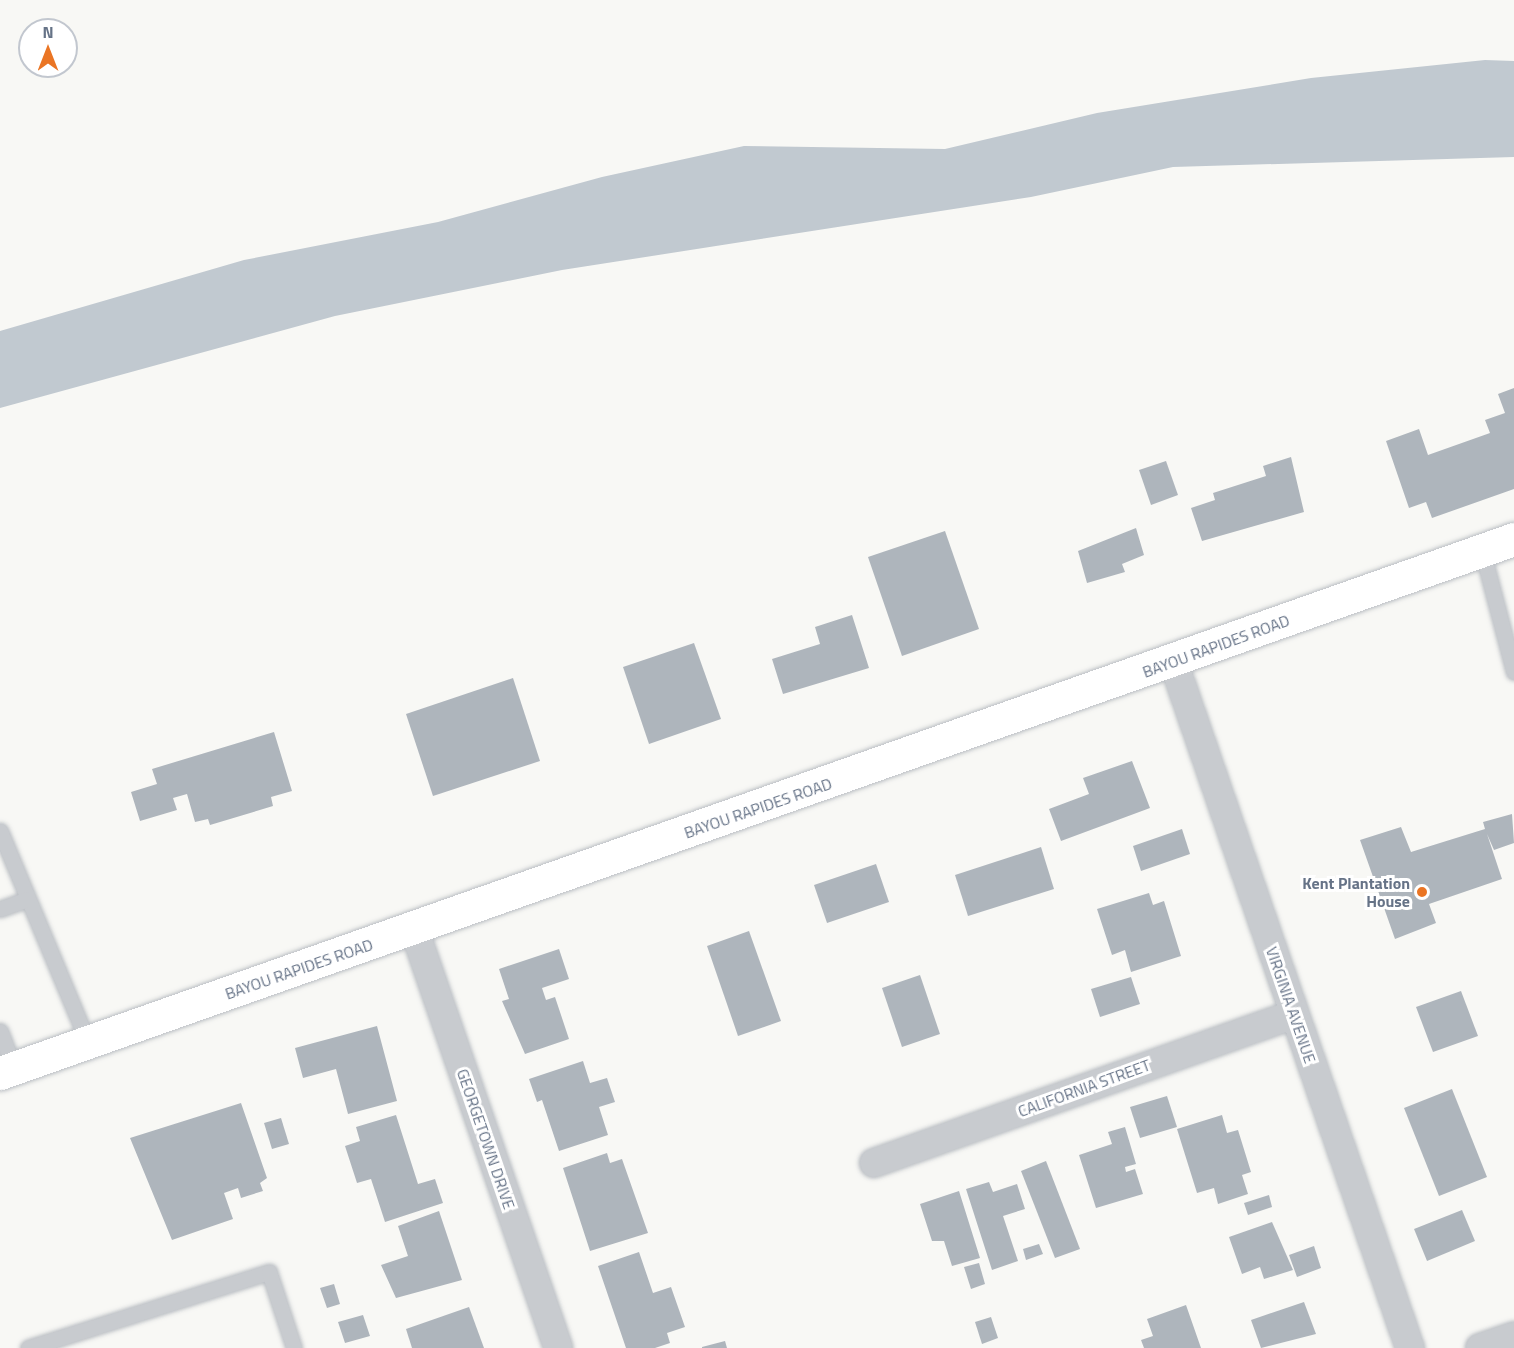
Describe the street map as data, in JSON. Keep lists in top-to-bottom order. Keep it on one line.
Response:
{"streets":{"main road":["BAYOU RAPIDES ROAD"],"street":["VIRGINIA AVENUE","CALIFORNIA STREET","GEORGETOWN DRIVE"]},"crossings":[["BAYOU RAPIDES ROAD","VIRGINIA AVENUE"],["BAYOU RAPIDES ROAD","GEORGETOWN DRIVE"],["VIRGINIA AVENUE","CALIFORNIA STREET"]],"places":["Kent Plantation House"],"north":"top"}
